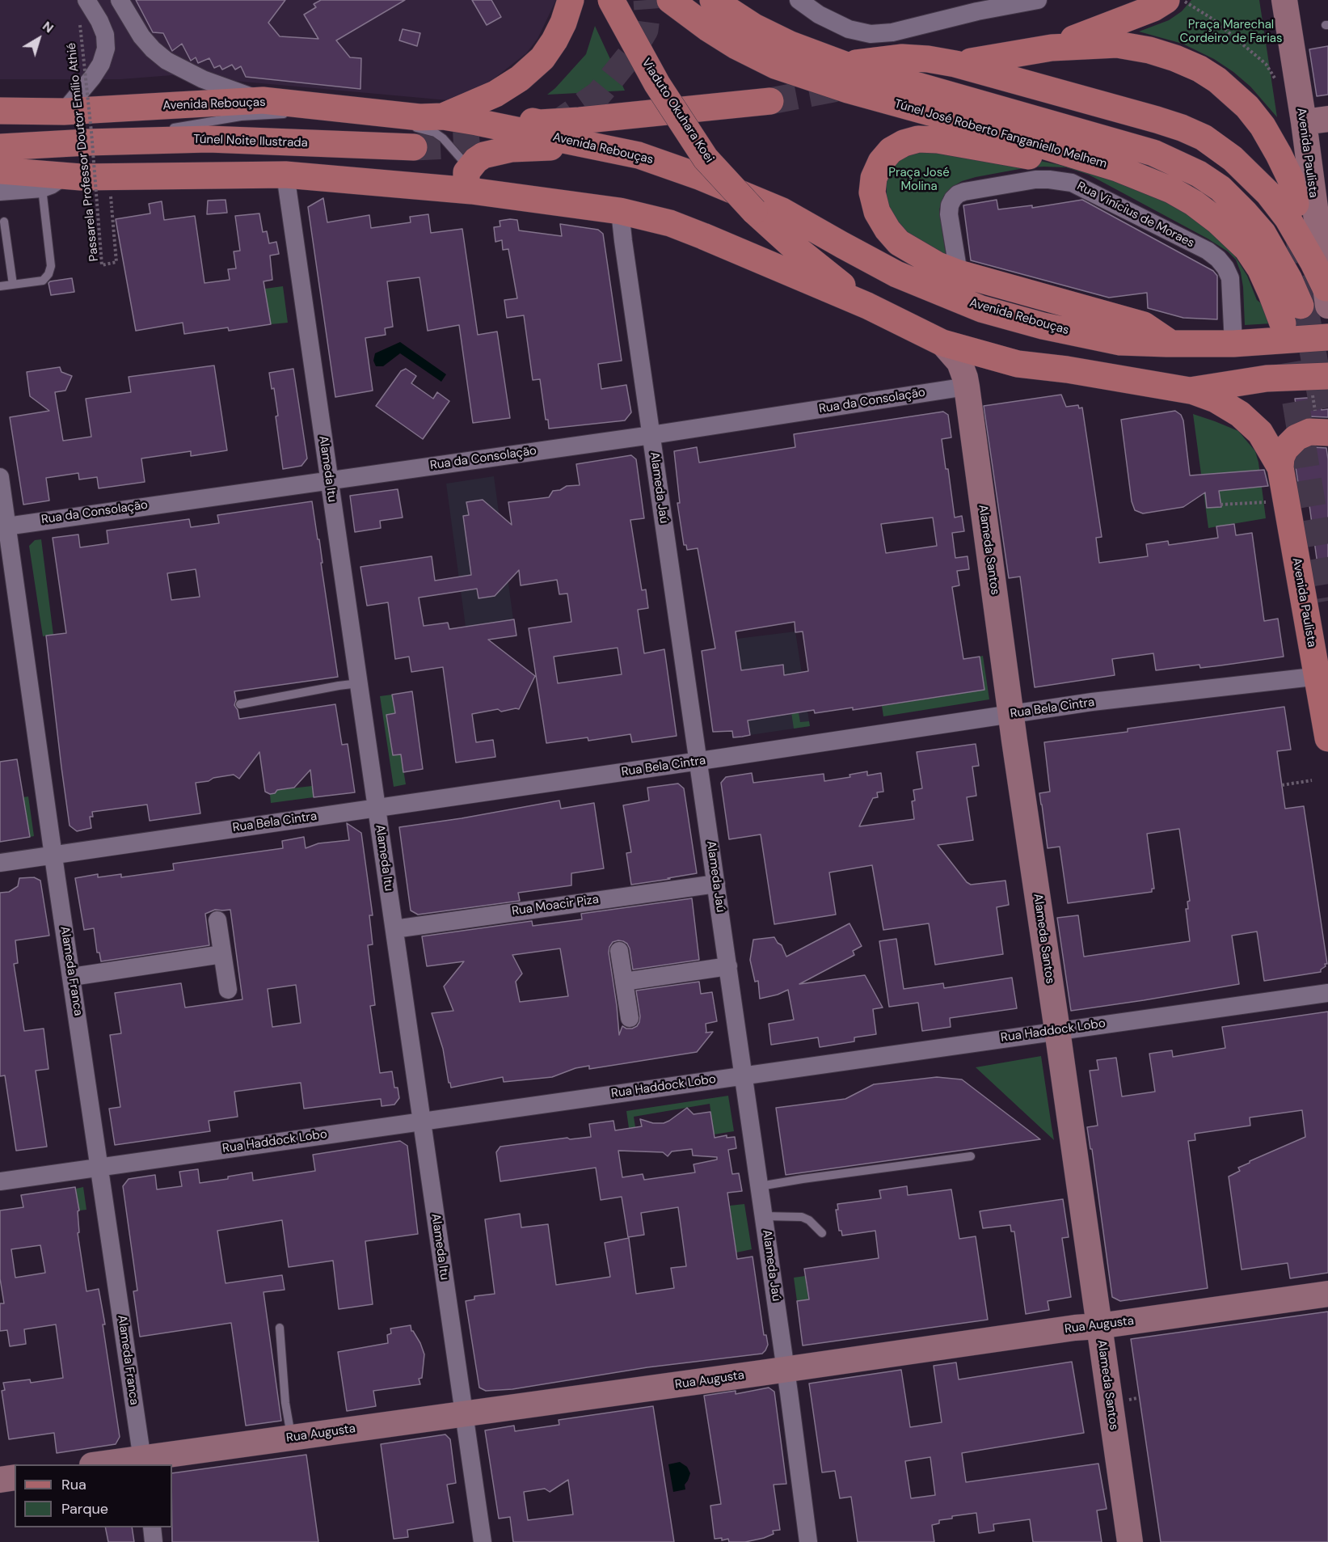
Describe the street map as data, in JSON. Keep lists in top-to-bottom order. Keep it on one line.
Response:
{"streets":{"main road":["Avenida Rebouças","Viaduto Okuhara Koei","Túnel José Roberto Fanganiello Melhem","Túnel Noite Ilustrada","Avenida Paulista","Alameda Santos","Rua Augusta"],"street":["Rua Vinícius de Moraes","Rua da Consolação","Alameda Itu","Alameda Jaú","Rua Bela Cintra","Rua Moacir Piza","Alameda Franca","Rua Haddock Lobo"],"path":["Passarela Professor Doutor Emílio Athié"]},"crossings":[["Avenida Rebouças","Túnel Noite Ilustrada"],["Avenida Paulista","Rua Bela Cintra"],["Rua da Consolação","Alameda Itu"],["Rua da Consolação","Alameda Jaú"],["Rua da Consolação","Alameda Santos"],["Rua da Consolação","Alameda Franca"],["Alameda Itu","Rua Bela Cintra"],["Alameda Itu","Rua Moacir Piza"],["Alameda Itu","Rua Haddock Lobo"],["Alameda Itu","Rua Augusta"],["Alameda Jaú","Rua Bela Cintra"],["Alameda Jaú","Rua Moacir Piza"],["Alameda Jaú","Rua Haddock Lobo"],["Alameda Jaú","Rua Augusta"],["Alameda Santos","Rua Bela Cintra"],["Alameda Santos","Rua Haddock Lobo"],["Alameda Santos","Rua Augusta"],["Rua Bela Cintra","Alameda Franca"],["Alameda Franca","Rua Haddock Lobo"],["Alameda Franca","Rua Augusta"]],"parks":["Praça Marechal Cordeiro de Farias","Praça José Molina"],"legend":["Rua","Parque"],"north":"top right"}
